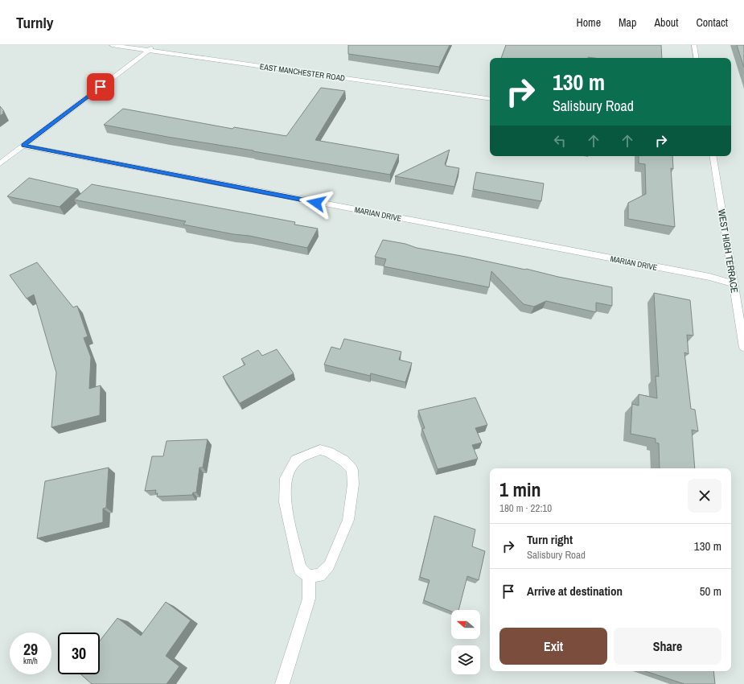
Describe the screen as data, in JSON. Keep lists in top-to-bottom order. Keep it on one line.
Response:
{"streets":{"street":["EAST MANCHESTER ROAD","MARIAN DRIVE","WEST HIGH TERRACE"]},"crossings":[["MARIAN DRIVE","WEST HIGH TERRACE"]],"north":"left","page":{"header":"Turnly","nav":["Home","Map","About","Contact"],"turn":["130 m","Salisbury Road"],"heading":["1 min","180 m · 22:10"],"list":[{"name":"Turn right","note":"Salisbury Road","value":"130 m"},{"name":"Arrive at destination","value":"50 m"}],"buttons":["Exit","Share"],"speed":"29 km/h","limit":"30"}}
